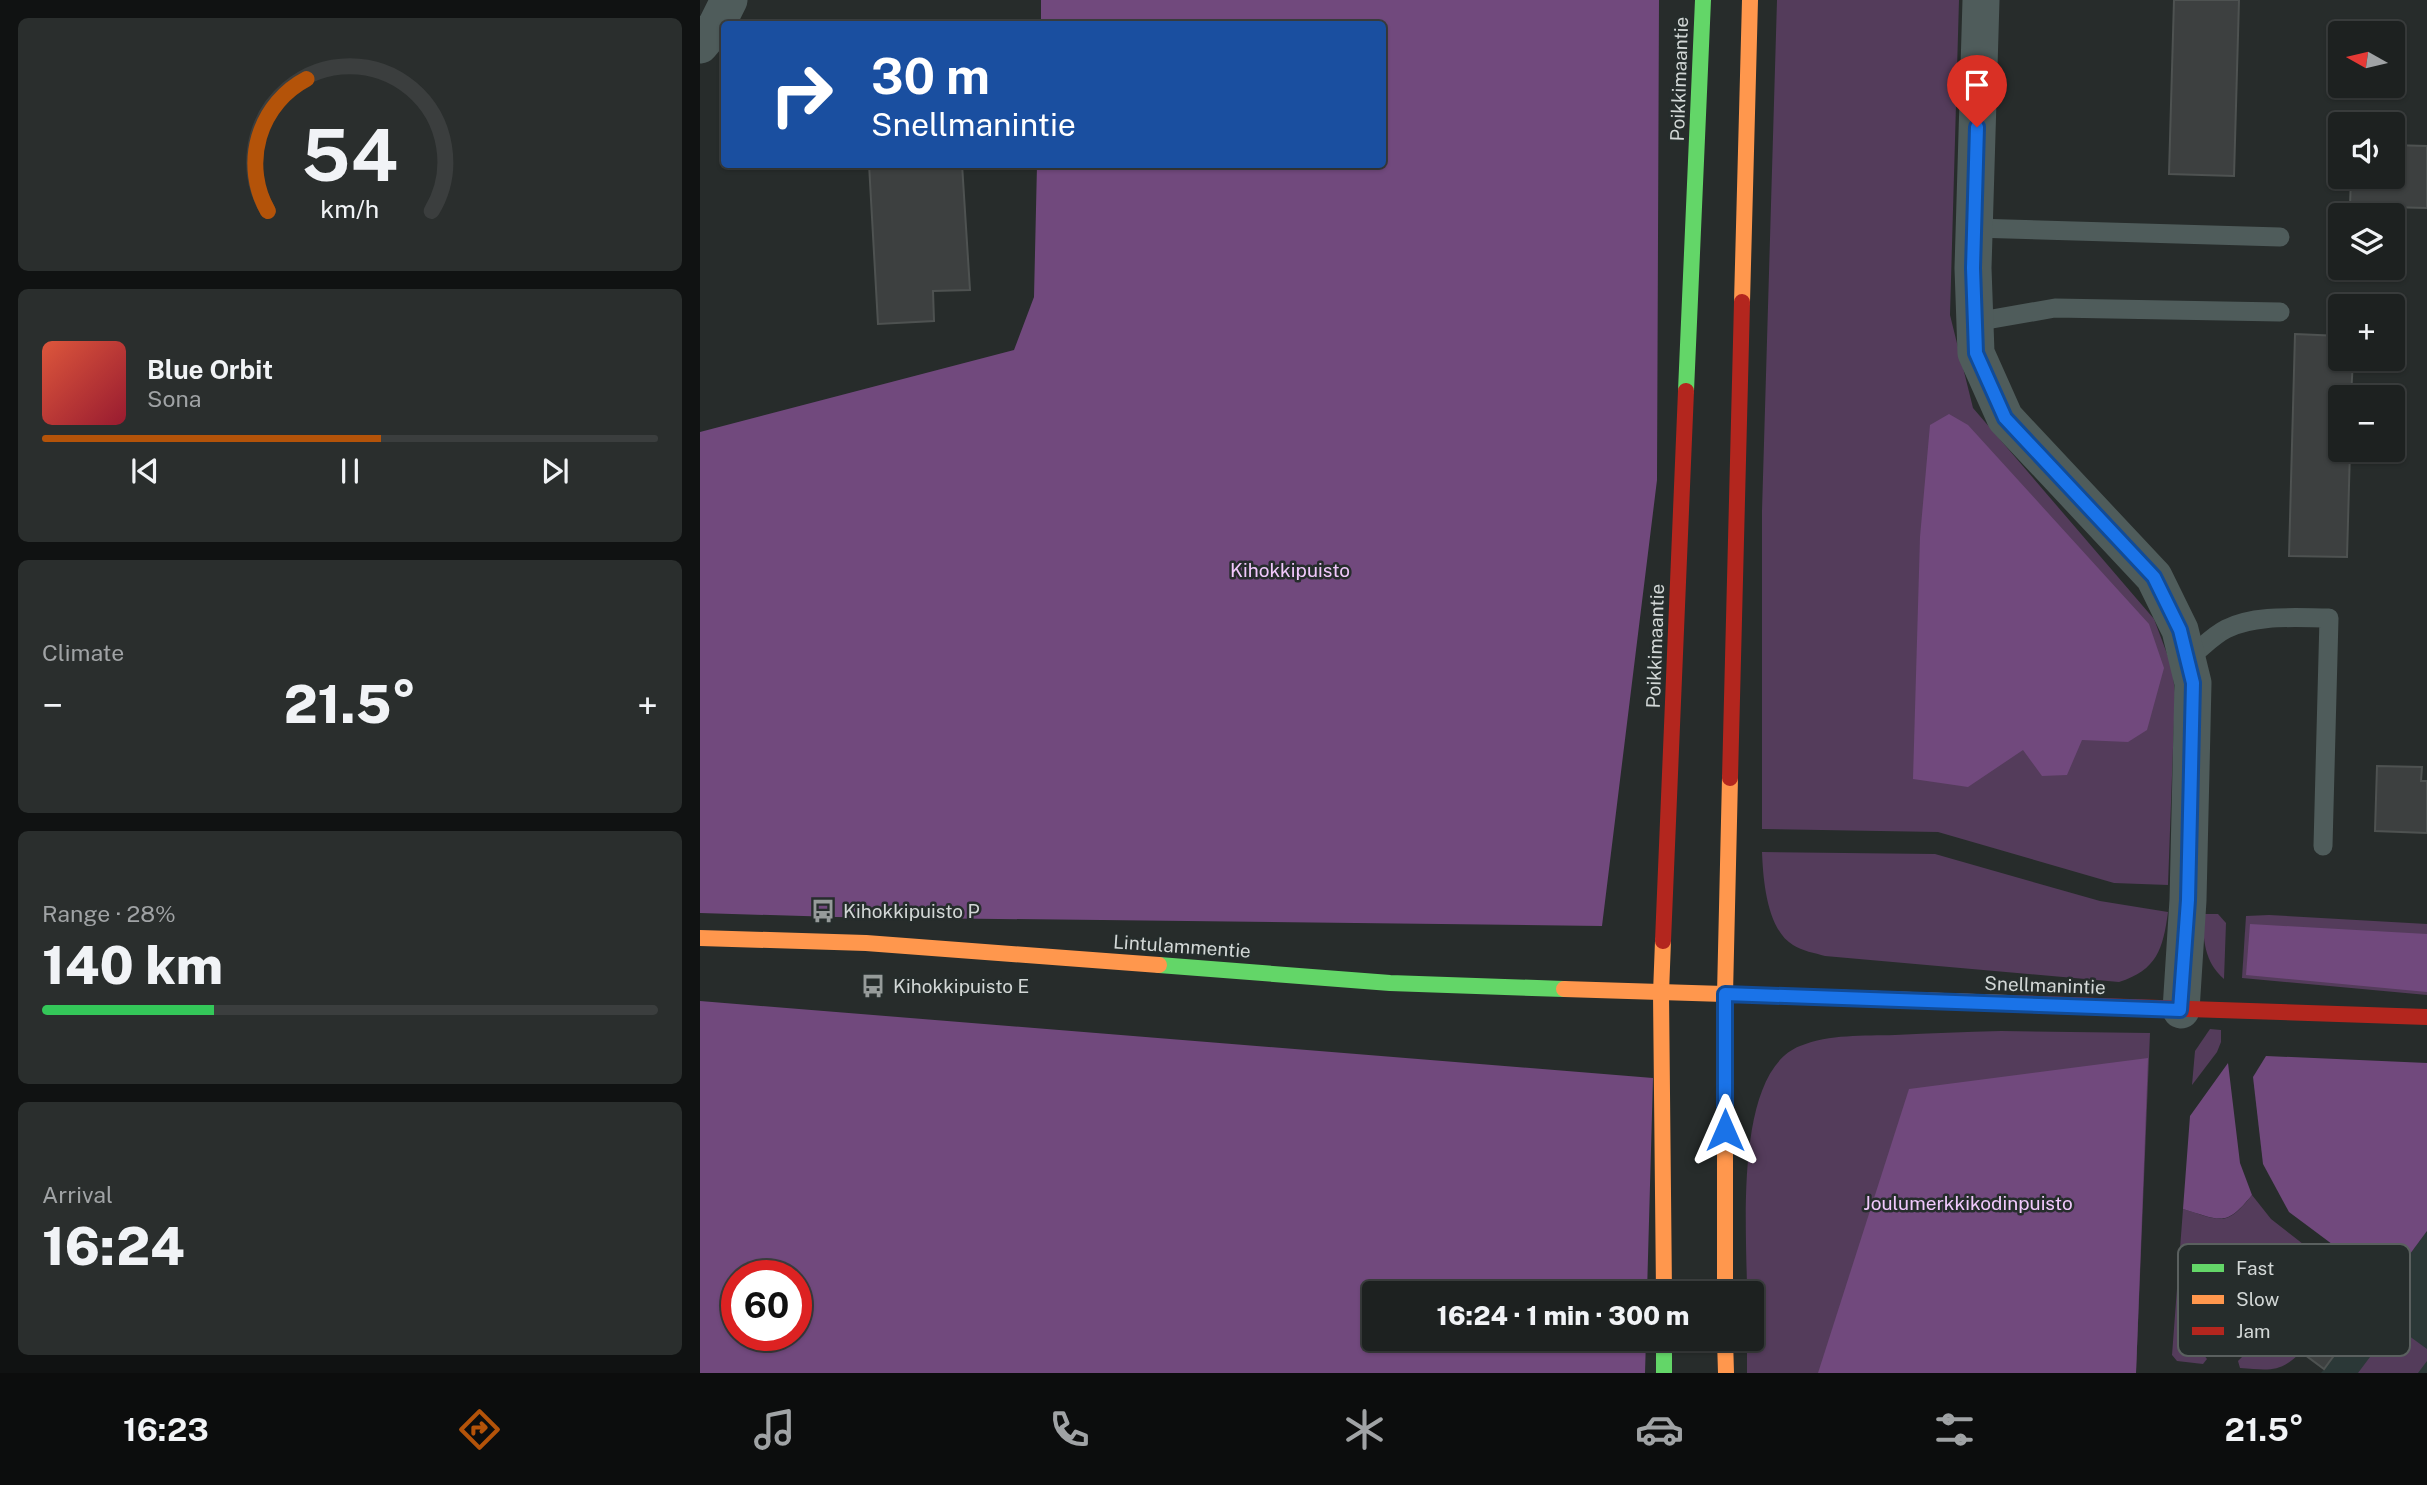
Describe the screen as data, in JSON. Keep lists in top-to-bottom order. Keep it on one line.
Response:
{"streets":{"main road":["Poikkimaantie","Lintulammentie","Snellmanintie"]},"crossings":[["Poikkimaantie","Lintulammentie"],["Poikkimaantie","Snellmanintie"],["Lintulammentie","Snellmanintie"]],"parks":["Kihokkipuisto","Joulumerkkikodinpuisto"],"places":{"bus stop":["Kihokkipuisto P","Kihokkipuisto E"]},"legend":["Fast","Slow","Jam"],"north":"left","page":{"map_buttons":["+","−"],"turn":["30 m","Snellmanintie"],"song":["Blue Orbit","Sona"],"tile":["Climate",["Range · 28%","140 km"],["Arrival","16:24"]],"heat":["−","21.5°","+"],"limit":"60","trip":"16:24 · 1 min · 300 m","tabs":["16:23","21.5°"],"gauge":["54","km/h"]}}
